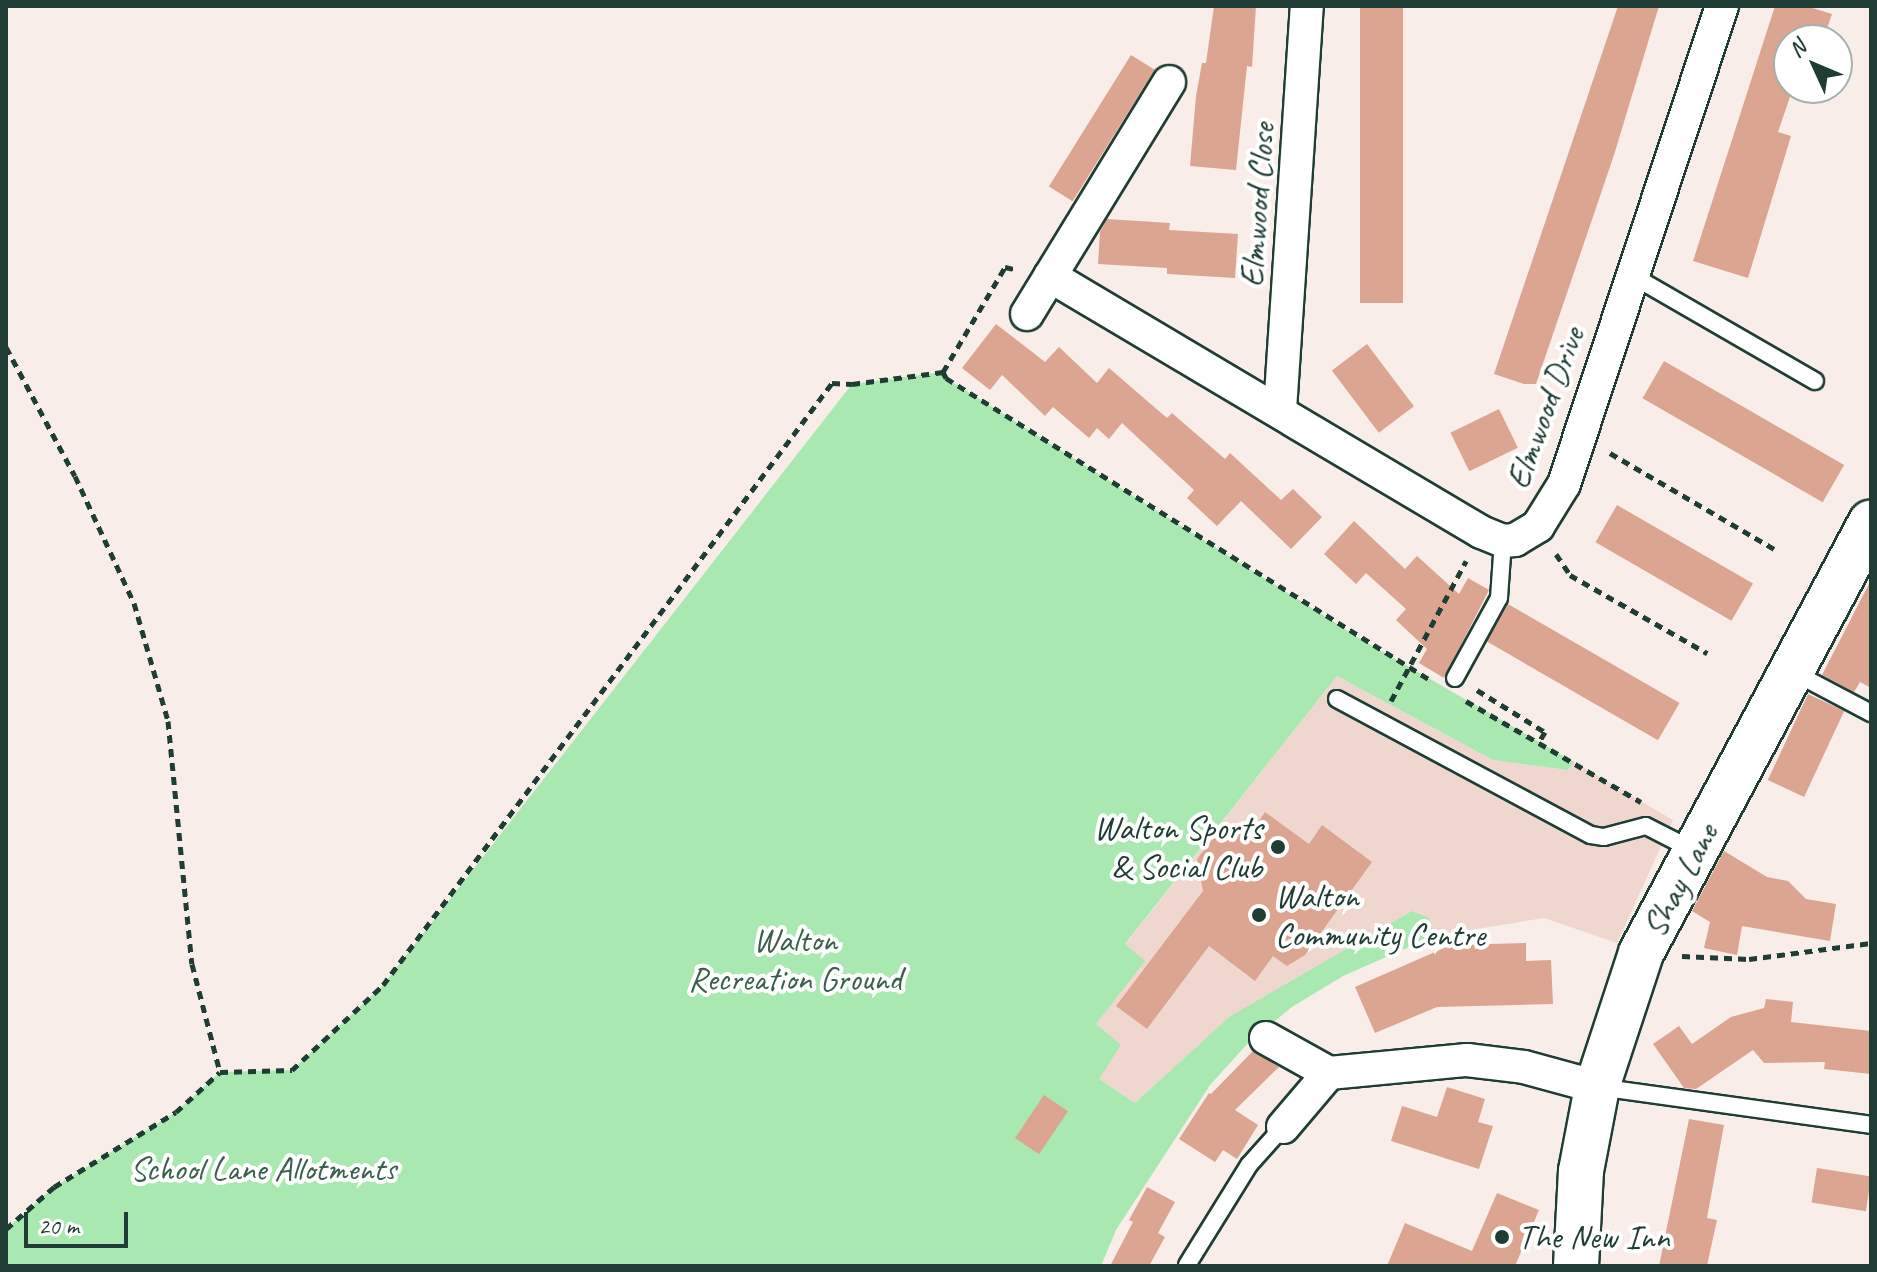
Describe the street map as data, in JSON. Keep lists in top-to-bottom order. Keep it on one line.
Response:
{"streets":{"main road":["Shay Lane"],"street":["Elmwood Close","Elmwood Drive"]},"parks":["Walton Recreation Ground","School Lane Allotments"],"places":["Walton Sports & Social Club","Walton Community Centre","The New Inn"],"scale_bar":"20 m","north":"top left"}
